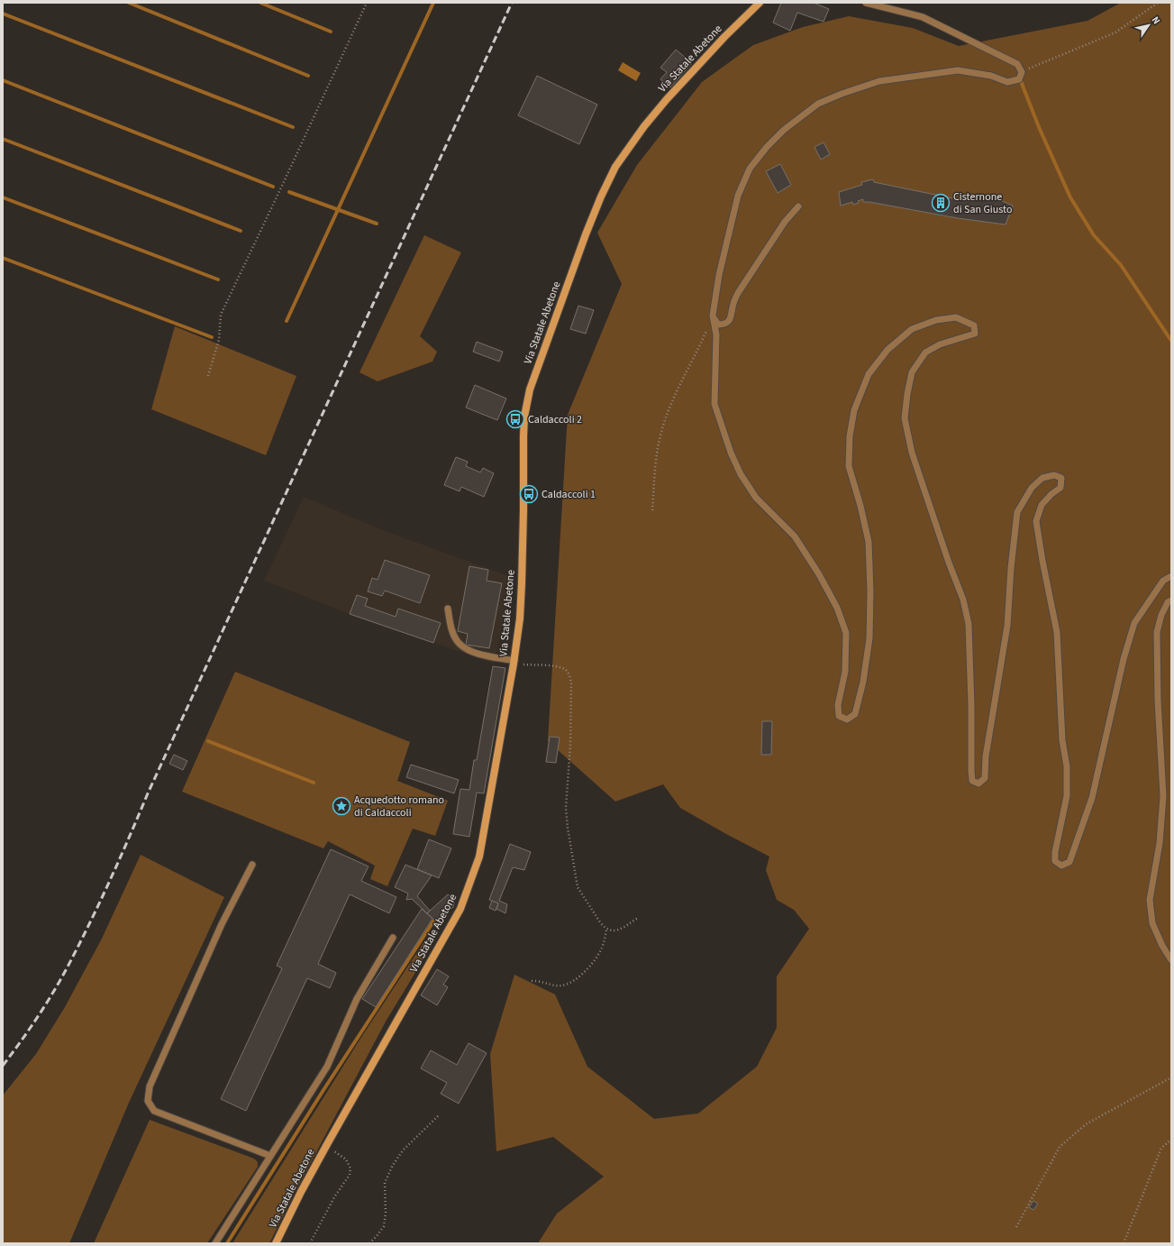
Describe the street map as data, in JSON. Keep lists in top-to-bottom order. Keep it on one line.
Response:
{"streets":{"main road":["Via Statale Abetone"]},"places":{"building":["Cisternone di San Giusto"],"bus stop":["Caldaccoli 2","Caldaccoli 1"],"place":["Acquedotto romano di Caldaccoli"]},"north":"top right"}
